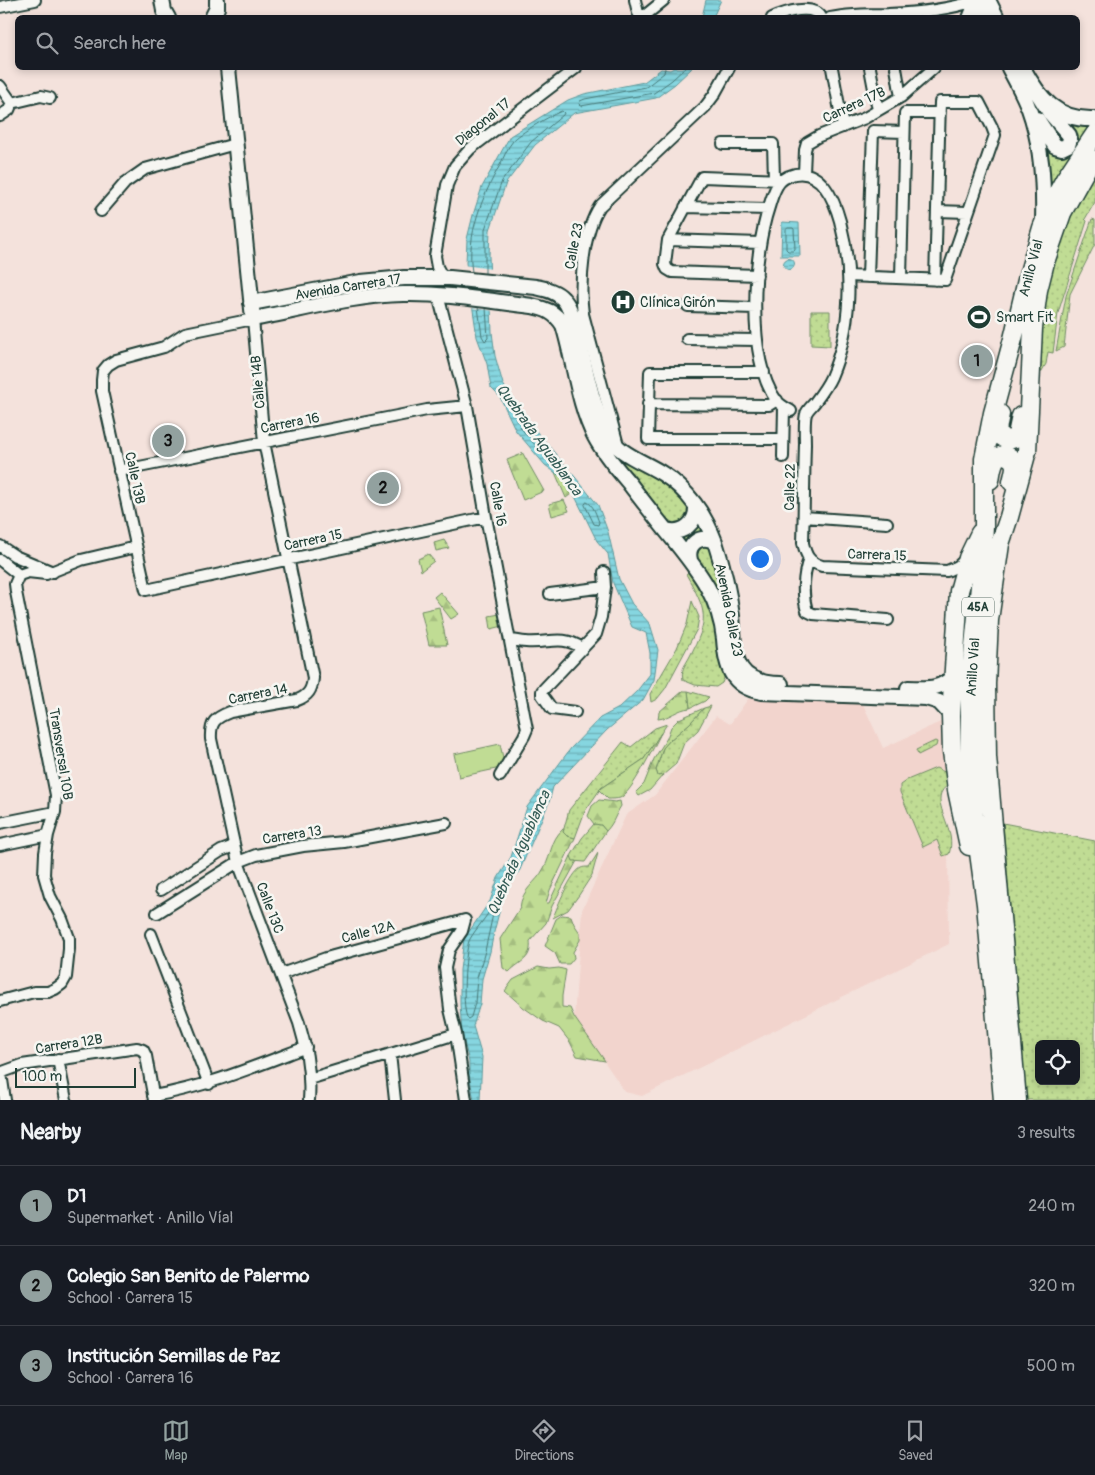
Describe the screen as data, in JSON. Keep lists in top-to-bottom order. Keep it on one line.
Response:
{"streets":{"highway":["Anillo Víal","45A"],"street":["Carrera 17B","Diagonal 17","Calle 23","Avenida Carrera 17","Calle 14B","Carrera 16","Calle 13B","Calle 22","Calle 16","Carrera 15","Avenida Calle 23","Carrera 14","Transversal 10B","Carrera 13","Calle 13C","Calle 12A","Carrera 12B"]},"crossings":[["Diagonal 17","Avenida Carrera 17"],["Calle 23","Avenida Calle 23"],["Avenida Carrera 17","Calle 14B"],["Avenida Carrera 17","Calle 13B"],["Avenida Carrera 17","Calle 16"],["Avenida Carrera 17","Avenida Calle 23"],["Calle 14B","Carrera 16"],["Calle 14B","Calle 13B"],["Calle 14B","Carrera 15"],["Calle 14B","Carrera 14"],["Carrera 16","Calle 13B"],["Carrera 16","Calle 16"],["Calle 13B","Carrera 15"],["Calle 22","Carrera 15"],["Calle 16","Carrera 15"],["Carrera 14","Calle 13C"],["Carrera 13","Calle 13C"],["Calle 13C","Calle 12A"]],"water":["Quebrada Aguablanca"],"places":{"hospital":["Clínica Girón"],"sports":["Smart Fit"]},"scale_bar":"100 m","page":{"search":"Search here","pins":["1","3","2"],"scale":"100 m","heading":["Nearby","3 results"],"list":[{"mark":"1","name":"D1","note":"Supermarket · Anillo Víal","value":"240 m"},{"mark":"2","name":"Colegio San Benito de Palermo","note":"School · Carrera 15","value":"320 m"},{"mark":"3","name":"Institución Semillas de Paz","note":"School · Carrera 16","value":"500 m"}],"nav":["Map","Directions","Saved"]}}
